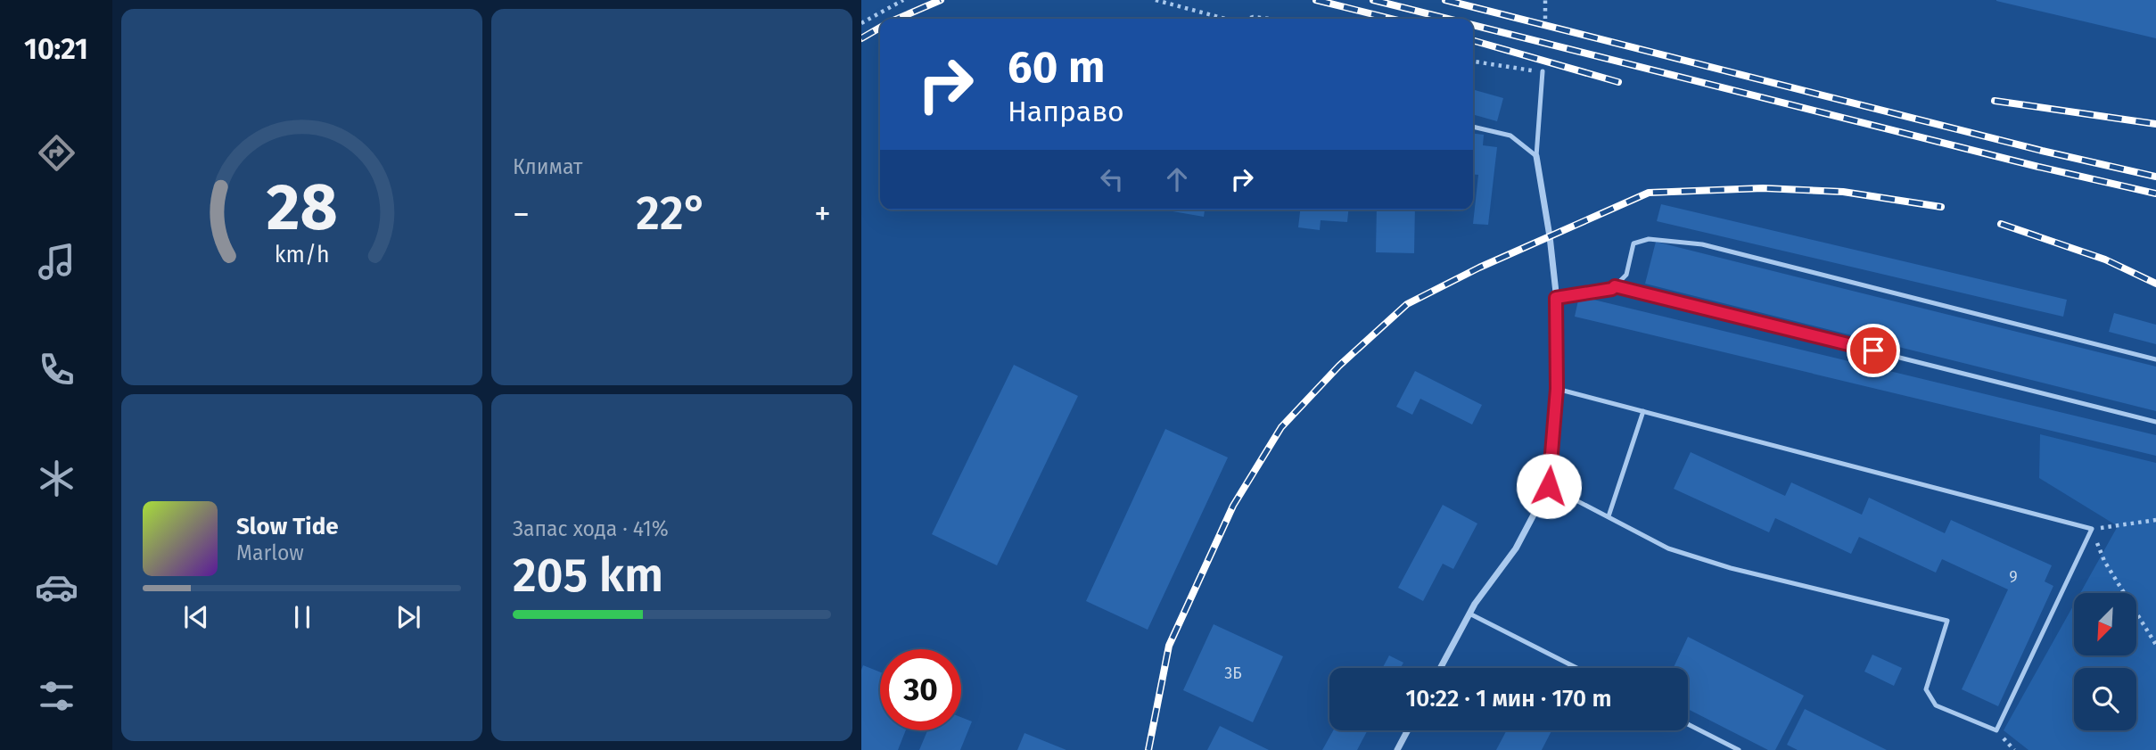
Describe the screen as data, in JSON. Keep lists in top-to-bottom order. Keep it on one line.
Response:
{"house_numbers":["9","3Б"],"north":"bottom left","page":{"tabs":"10:21","tile":["Климат",["Запас хода · 41%","205 km"]],"turn":["60 m","Направо"],"heat":["−","22°","+"],"song":["Slow Tide","Marlow"],"limit":"30","trip":"10:22 · 1 мин · 170 m","gauge":["28","km/h"]}}
